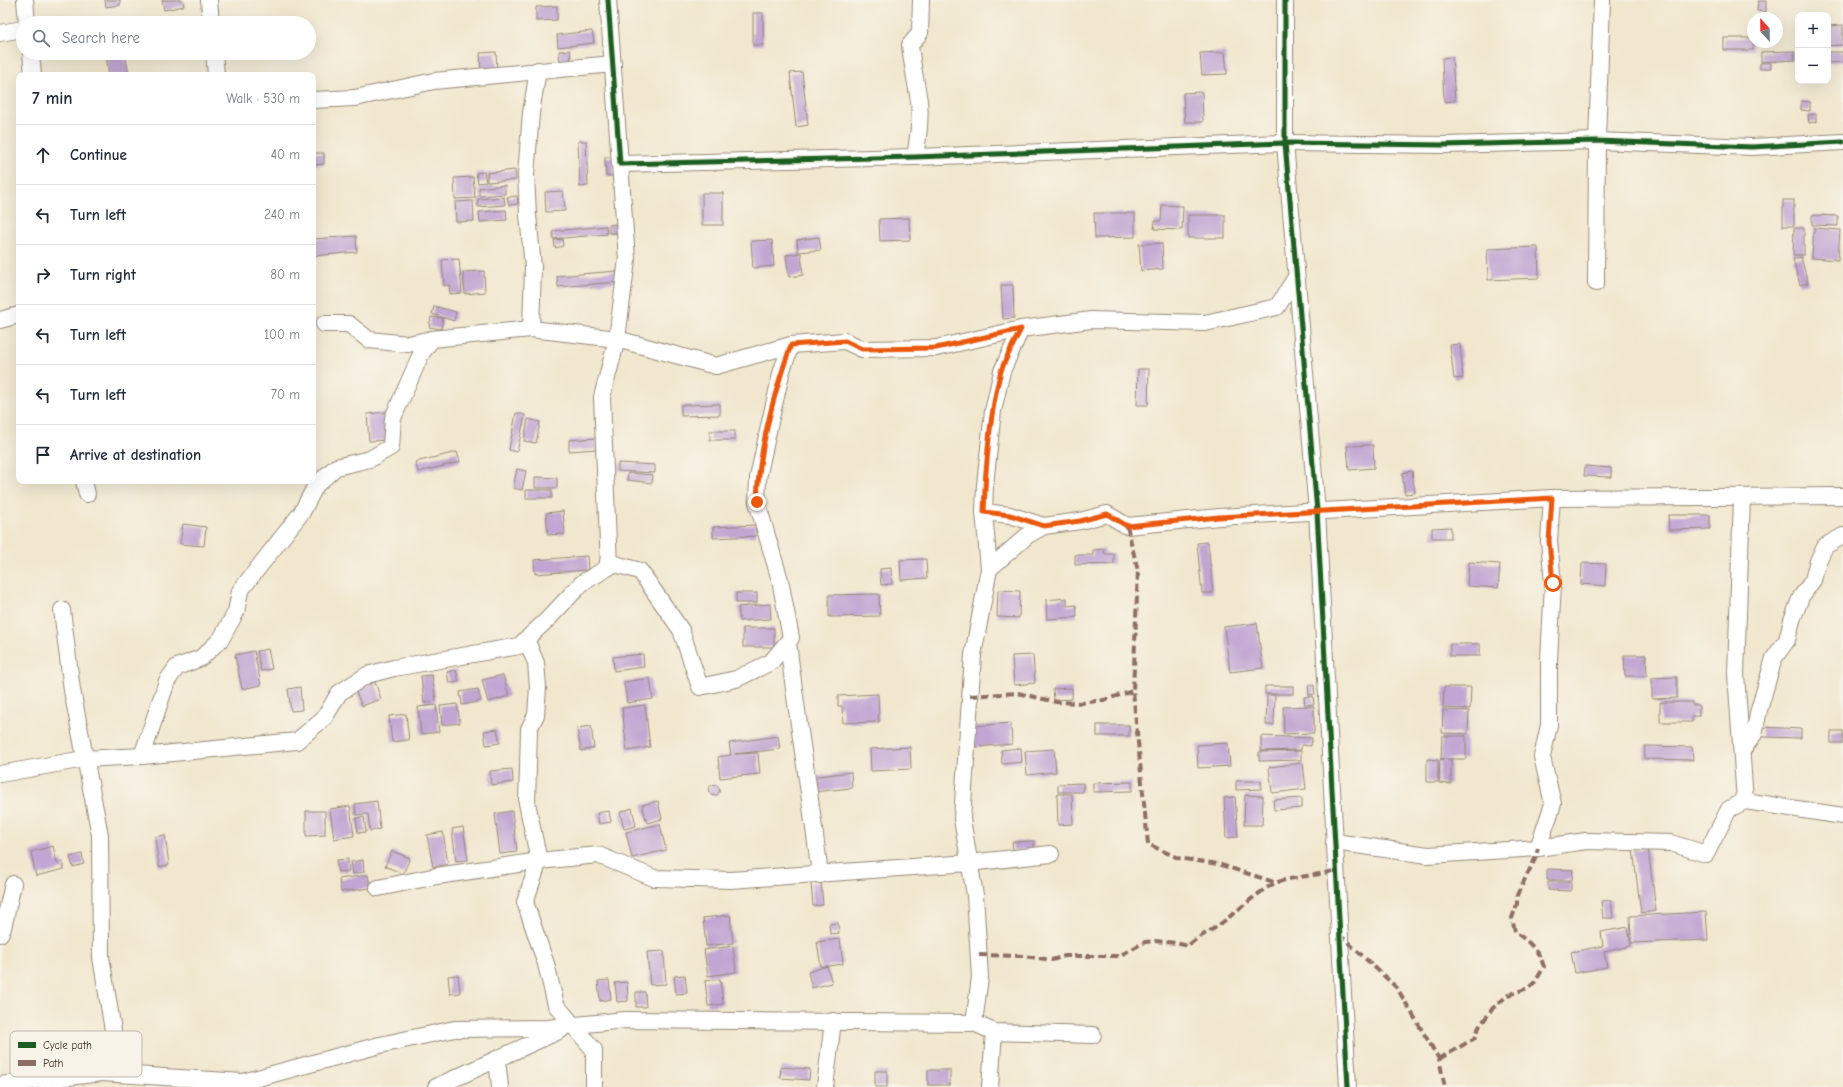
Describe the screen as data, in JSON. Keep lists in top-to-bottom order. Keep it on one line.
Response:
{"legend":["Cycle path","Path"],"north":"top","page":{"map_buttons":["+","−"],"search":"Search here","heading":["7 min","Walk · 530 m"],"list":[["Continue","40 m"],["Turn left","240 m"],["Turn right","80 m"],["Turn left","100 m"],["Turn left","70 m"],"Arrive at destination"]}}
